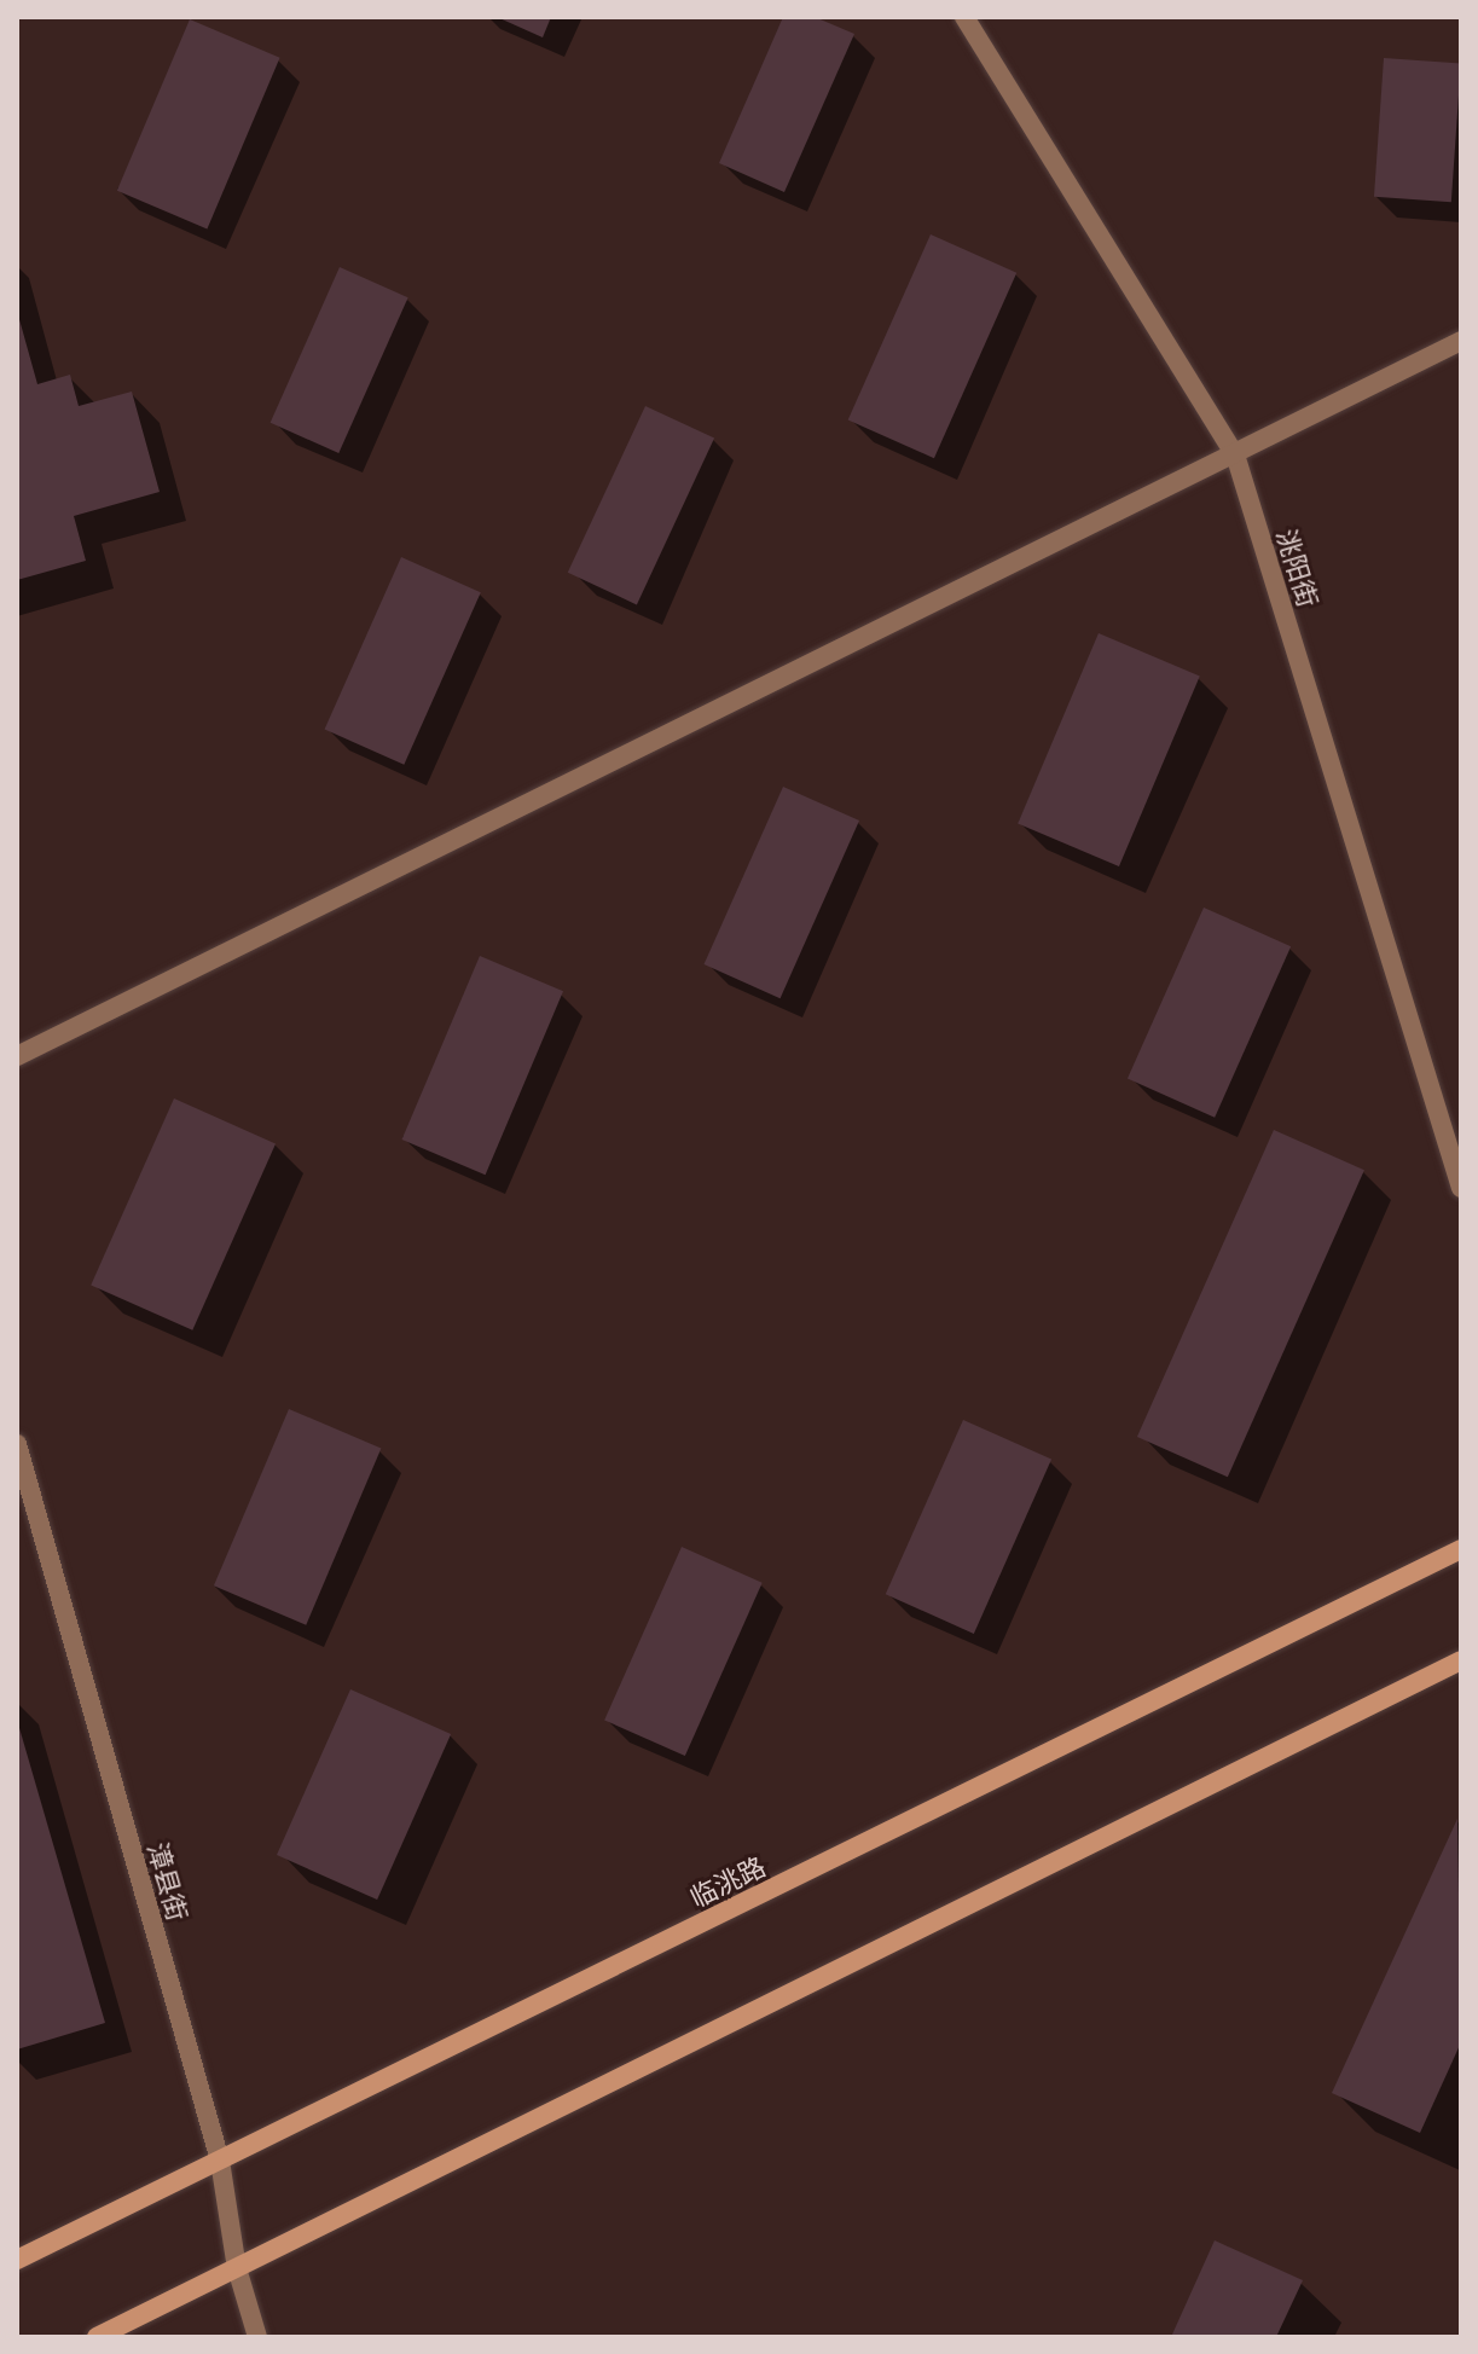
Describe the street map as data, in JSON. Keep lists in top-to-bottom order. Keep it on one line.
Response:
{"streets":{"main road":["临洮路"],"street":["洮阳街","漳县街"]},"crossings":[["漳县街","临洮路"]]}
